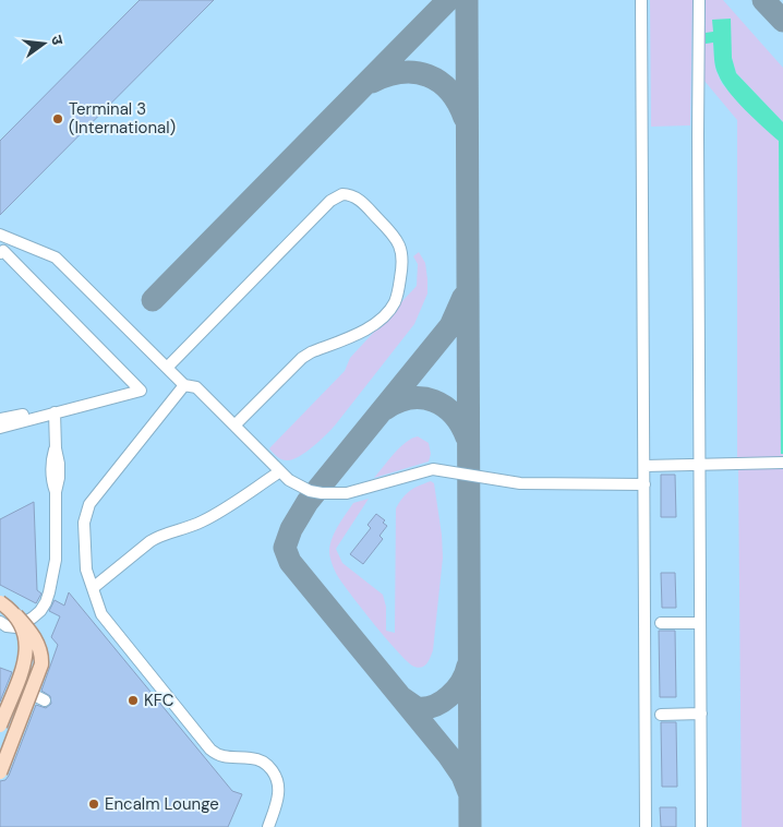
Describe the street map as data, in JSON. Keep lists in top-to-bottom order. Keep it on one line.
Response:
{"places":["Terminal 3 (International)","KFC","Encalm Lounge"],"north":"right"}
